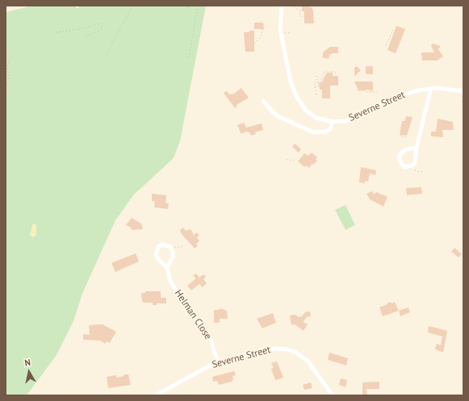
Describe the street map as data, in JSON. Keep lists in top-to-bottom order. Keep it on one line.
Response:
{"streets":{"street":["Severne Street","Helman Close"]},"crossings":[["Severne Street","Helman Close"]],"north":"top"}
